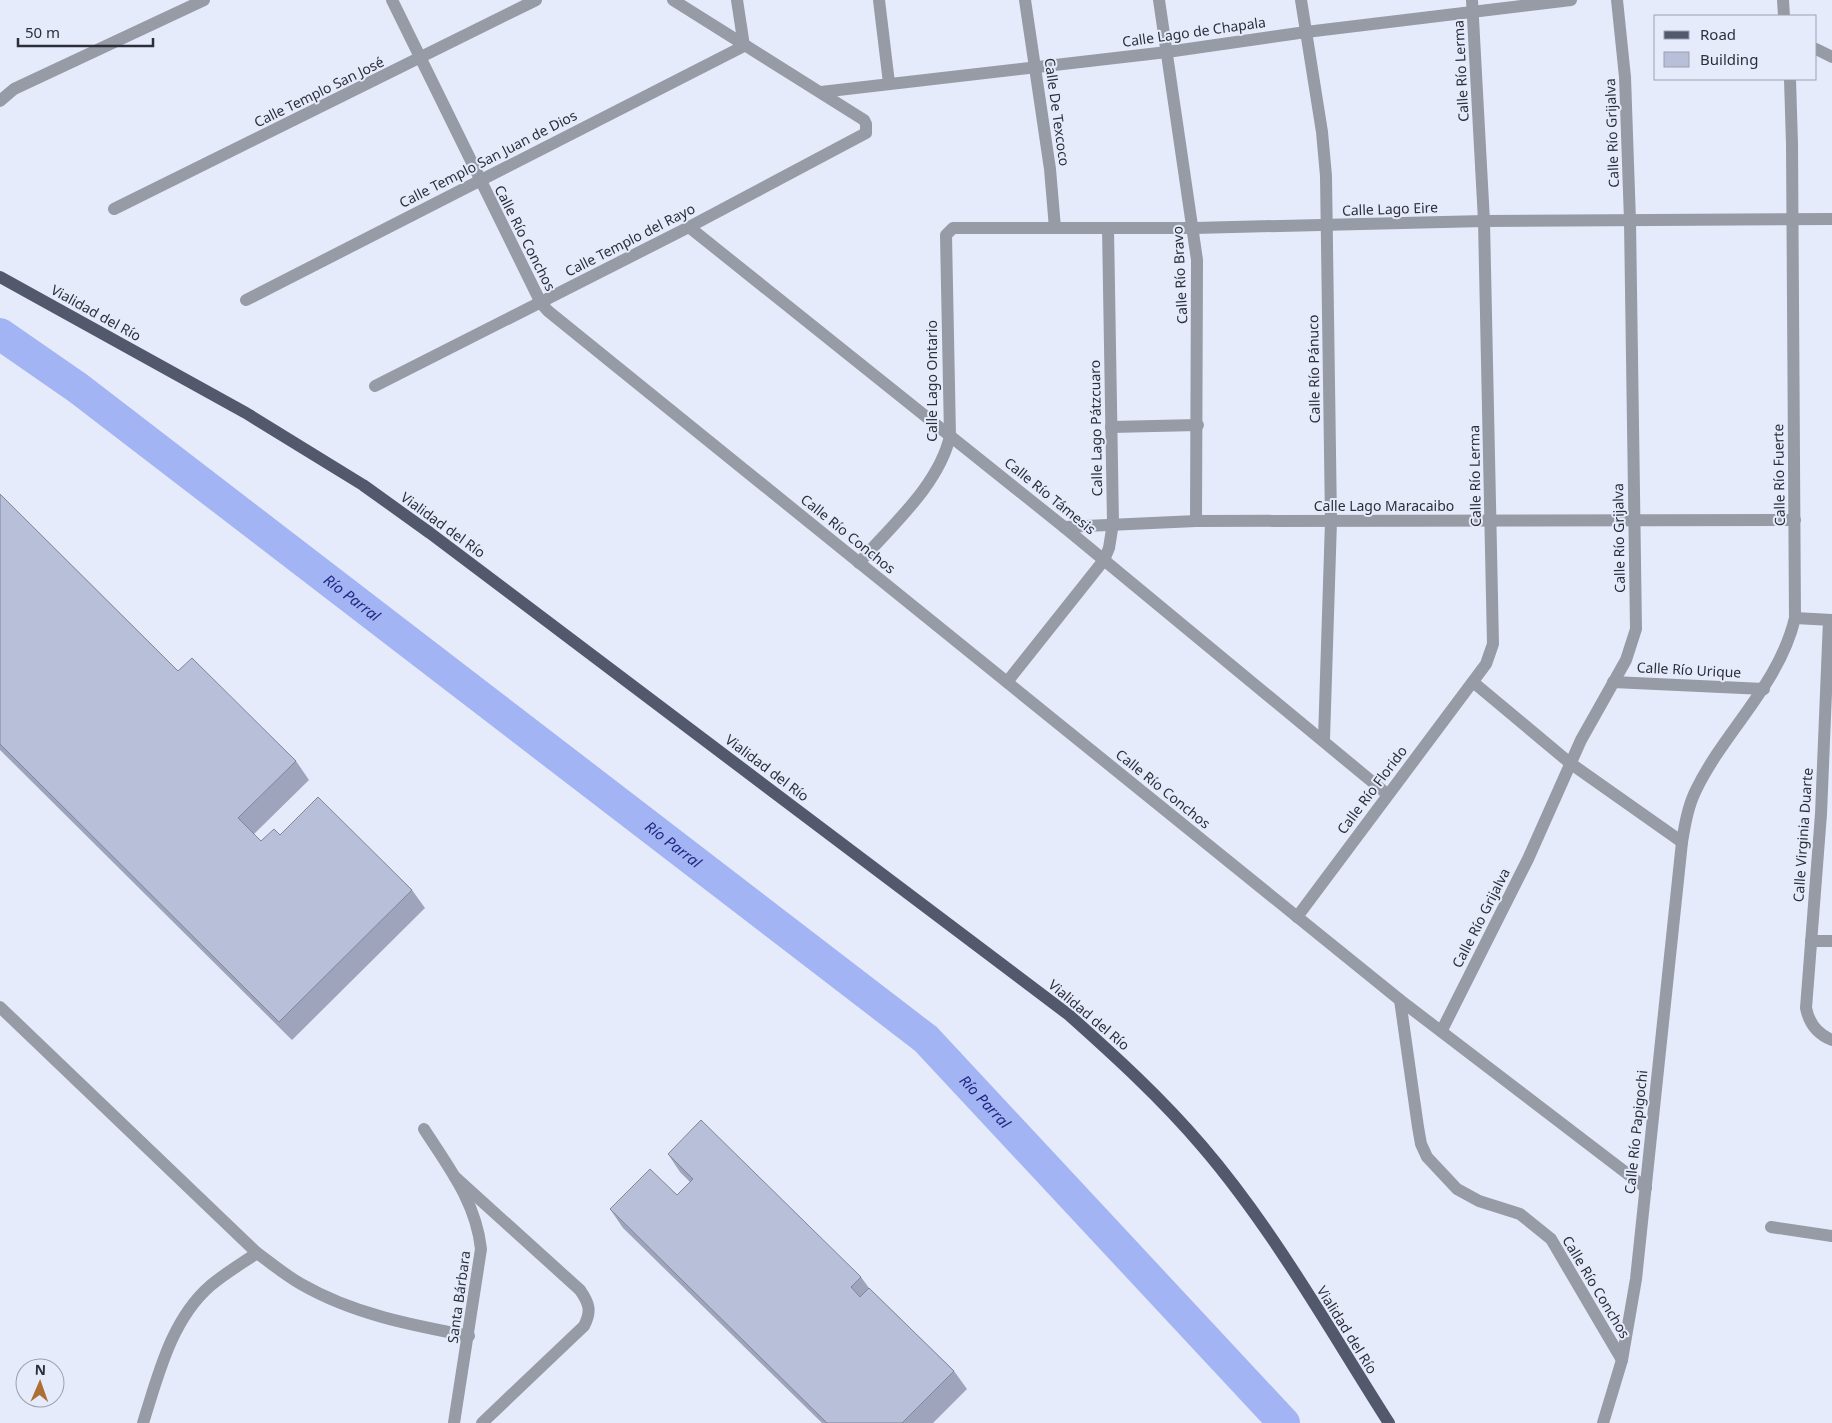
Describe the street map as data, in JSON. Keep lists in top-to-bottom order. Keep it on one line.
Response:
{"streets":{"main road":["Vialidad del Río"],"street":["Calle Lago de Chapala","Calle Río Lerma","Calle Templo San José","Calle De Texcoco","Calle Río Grijalva","Calle Templo San Juan de Dios","Calle Lago Eire","Calle Río Conchos","Calle Templo del Rayo","Calle Río Bravo","Calle Río Pánuco","Calle Lago Ontario","Calle Lago Pátzcuaro","Calle Río Fuerte","Calle Río Támesis","Calle Lago Maracaibo","Calle Río Urique","Calle Río Florido","Calle Virginia Duarte","Calle Río Papigochi","Santa Bárbara"]},"crossings":[["Calle Lago de Chapala","Calle Río Lerma"],["Calle Lago de Chapala","Calle De Texcoco"],["Calle Lago de Chapala","Calle Templo del Rayo"],["Calle Lago de Chapala","Calle Río Bravo"],["Calle Lago de Chapala","Calle Río Pánuco"],["Calle Río Lerma","Calle Lago Eire"],["Calle Río Lerma","Calle Lago Maracaibo"],["Calle Río Lerma","Calle Río Florido"],["Calle Templo San José","Calle Río Conchos"],["Calle De Texcoco","Calle Lago Eire"],["Calle Río Grijalva","Calle Lago Eire"],["Calle Río Grijalva","Calle Río Conchos"],["Calle Río Grijalva","Calle Lago Maracaibo"],["Calle Río Grijalva","Calle Río Urique"],["Calle Templo San Juan de Dios","Calle Río Conchos"],["Calle Lago Eire","Calle Río Bravo"],["Calle Lago Eire","Calle Río Pánuco"],["Calle Lago Eire","Calle Lago Ontario"],["Calle Lago Eire","Calle Lago Pátzcuaro"],["Calle Lago Eire","Calle Río Fuerte"],["Calle Río Conchos","Calle Templo del Rayo"],["Calle Río Conchos","Calle Lago Ontario"],["Calle Río Conchos","Calle Lago Pátzcuaro"],["Calle Río Conchos","Calle Río Florido"],["Calle Río Conchos","Calle Río Papigochi"],["Calle Templo del Rayo","Calle Río Támesis"],["Calle Río Bravo","Calle Lago Maracaibo"],["Calle Río Pánuco","Calle Río Támesis"],["Calle Río Pánuco","Calle Lago Maracaibo"],["Calle Lago Ontario","Calle Río Támesis"],["Calle Lago Pátzcuaro","Calle Río Támesis"],["Calle Lago Pátzcuaro","Calle Lago Maracaibo"],["Calle Río Fuerte","Calle Lago Maracaibo"],["Calle Río Fuerte","Calle Río Urique"],["Calle Río Fuerte","Calle Río Papigochi"],["Calle Río Támesis","Calle Lago Maracaibo"],["Calle Río Támesis","Calle Río Florido"]],"water":["Río Parral"],"legend":["Road","Building"],"scale_bar":"50 m","north":"top"}
